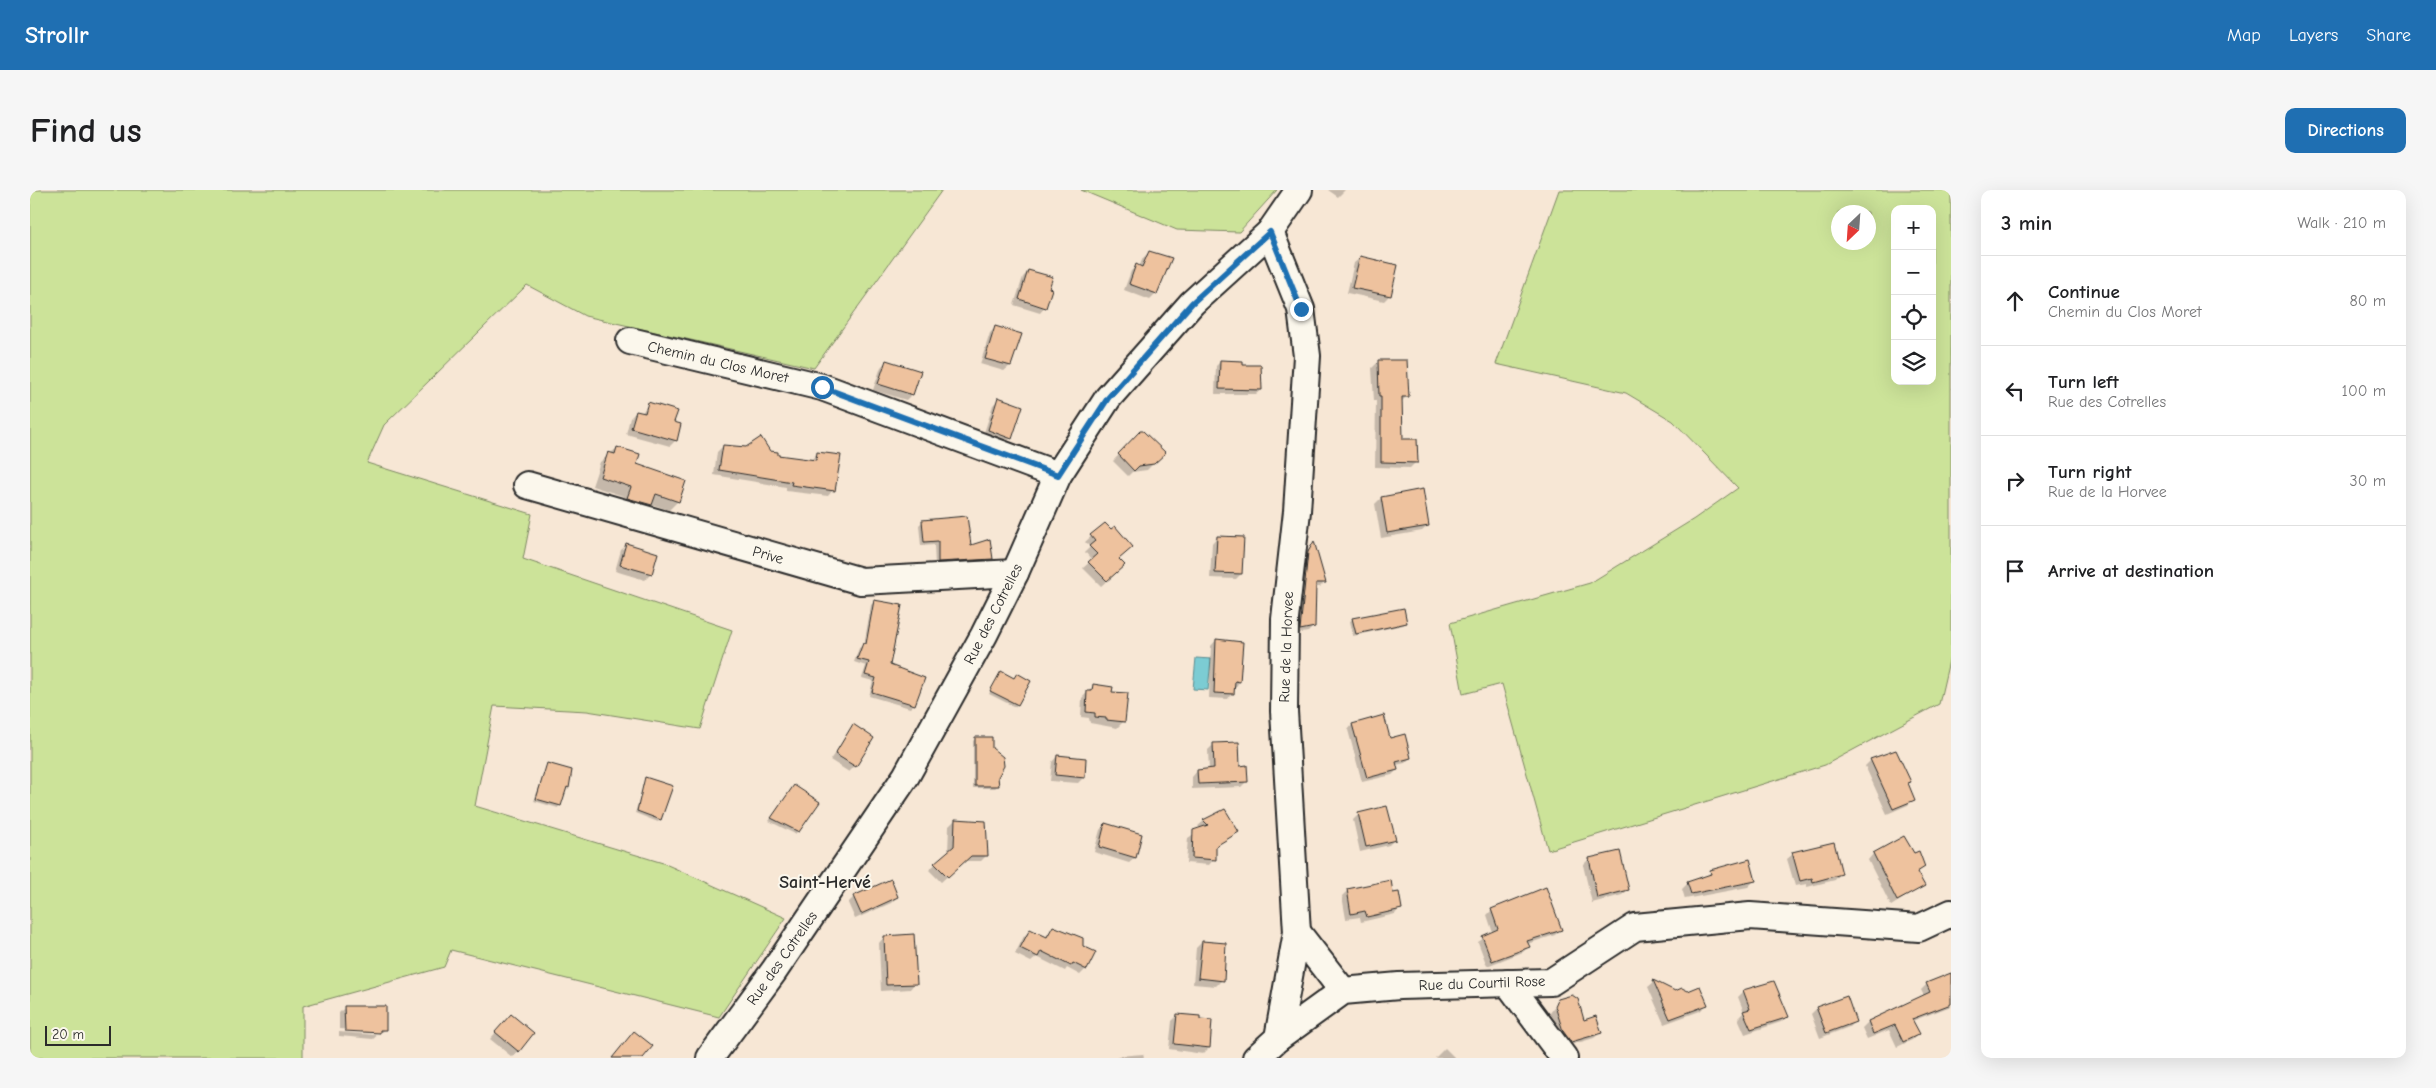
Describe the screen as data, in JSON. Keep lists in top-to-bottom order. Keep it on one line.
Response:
{"streets":{"street":["Chemin du Clos Moret","Prive","Rue des Cotrelles","Rue de la Horvee","Rue du Courtil Rose"]},"crossings":[["Chemin du Clos Moret","Rue des Cotrelles"],["Prive","Rue des Cotrelles"],["Rue des Cotrelles","Rue de la Horvee"]],"districts":["Saint-Hervé"],"scale_bar":"20 m","north":"bottom left","page":{"header":"Strollr","nav":["Map","Layers","Share"],"buttons":"Directions","title":"Find us","heading":["3 min","Walk · 210 m"],"map_buttons":["+","−"],"list":[["Continue","Chemin du Clos Moret","80 m"],["Turn left","Rue des Cotrelles","100 m"],["Turn right","Rue de la Horvee","30 m"],"Arrive at destination"],"scale":"20 m"}}
